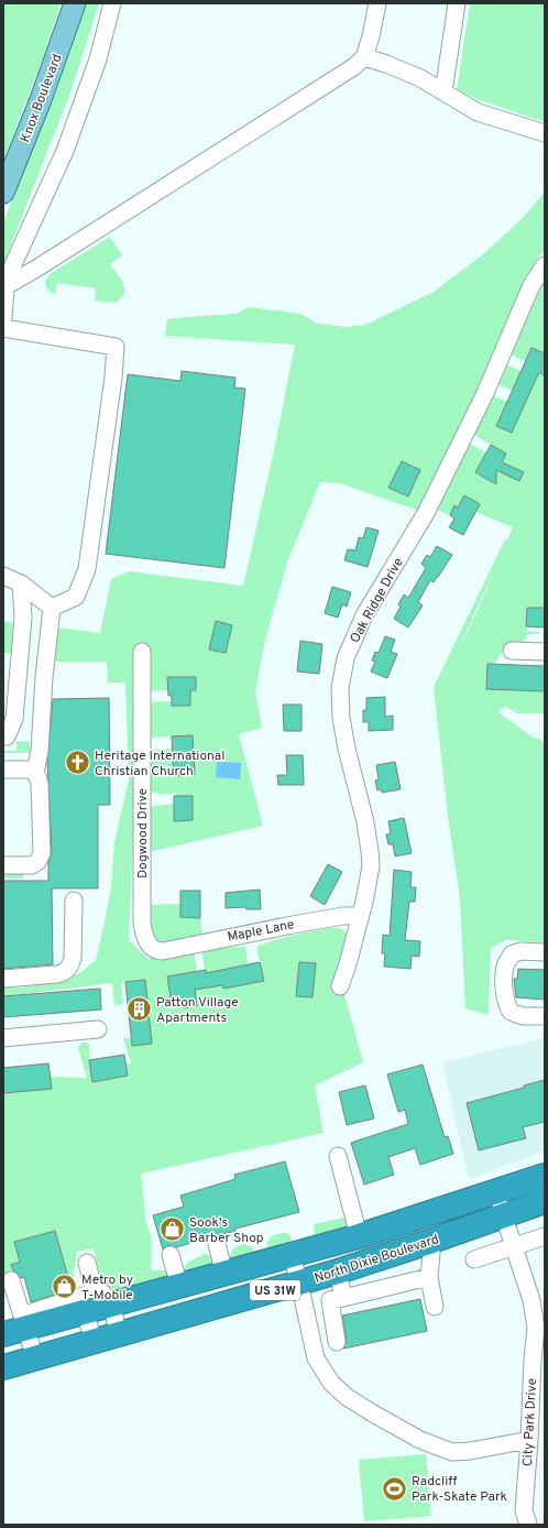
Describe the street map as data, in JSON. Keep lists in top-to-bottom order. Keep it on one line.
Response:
{"streets":{"highway":["North Dixie Boulevard","US 31W"],"main road":["Knox Boulevard"],"street":["Oak Ridge Drive","Dogwood Drive","Maple Lane","City Park Drive"]},"crossings":[["Oak Ridge Drive","Maple Lane"],["Dogwood Drive","Maple Lane"],["North Dixie Boulevard","City Park Drive"]],"places":{"church":["Heritage International Christian Church"],"building":["Patton Village Apartments"],"shop":["Sook's Barber Shop","Metro by T-Mobile"],"sports":["Radcliff Park-Skate Park"]}}
